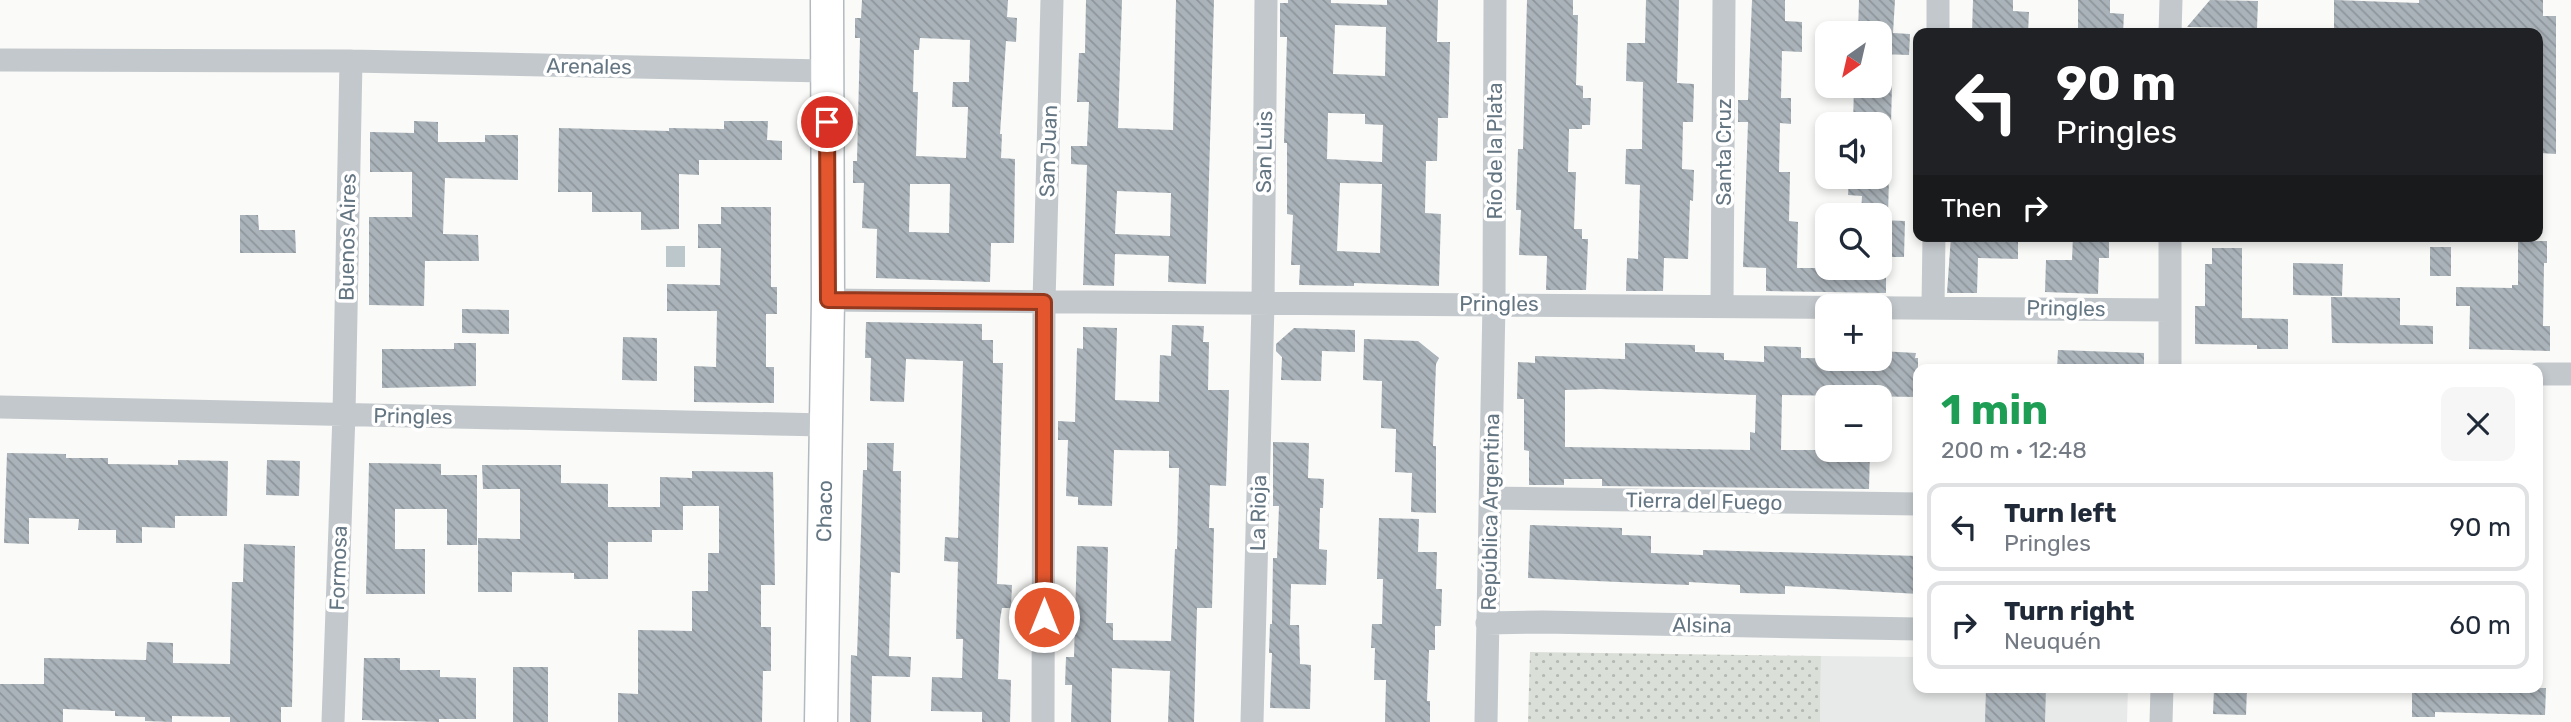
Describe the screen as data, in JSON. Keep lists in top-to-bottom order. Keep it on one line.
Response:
{"streets":{"main road":["Chaco"],"street":["Arenales","San Juan","Río de la Plata","San Luis","Santa Cruz","Buenos Aires","Pringles","Tierra del Fuego","República Argentina","La Rioja","Formosa","Alsina"]},"crossings":[["Arenales","Buenos Aires"],["Arenales","Chaco"],["San Juan","Pringles"],["Río de la Plata","Pringles"],["Río de la Plata","República Argentina"],["San Luis","Pringles"],["San Luis","La Rioja"],["Santa Cruz","Pringles"],["Buenos Aires","Pringles"],["Buenos Aires","Formosa"],["Pringles","Chaco"],["Pringles","República Argentina"],["Pringles","La Rioja"],["Pringles","Formosa"],["Tierra del Fuego","República Argentina"],["República Argentina","Alsina"]],"north":"bottom left","page":{"map_buttons":["+","−"],"turn":["90 m","Pringles"],"then":"Then","heading":["1 min","200 m · 12:48"],"list":[{"name":"Turn left","note":"Pringles","value":"90 m"},{"name":"Turn right","note":"Neuquén","value":"60 m"}]}}
